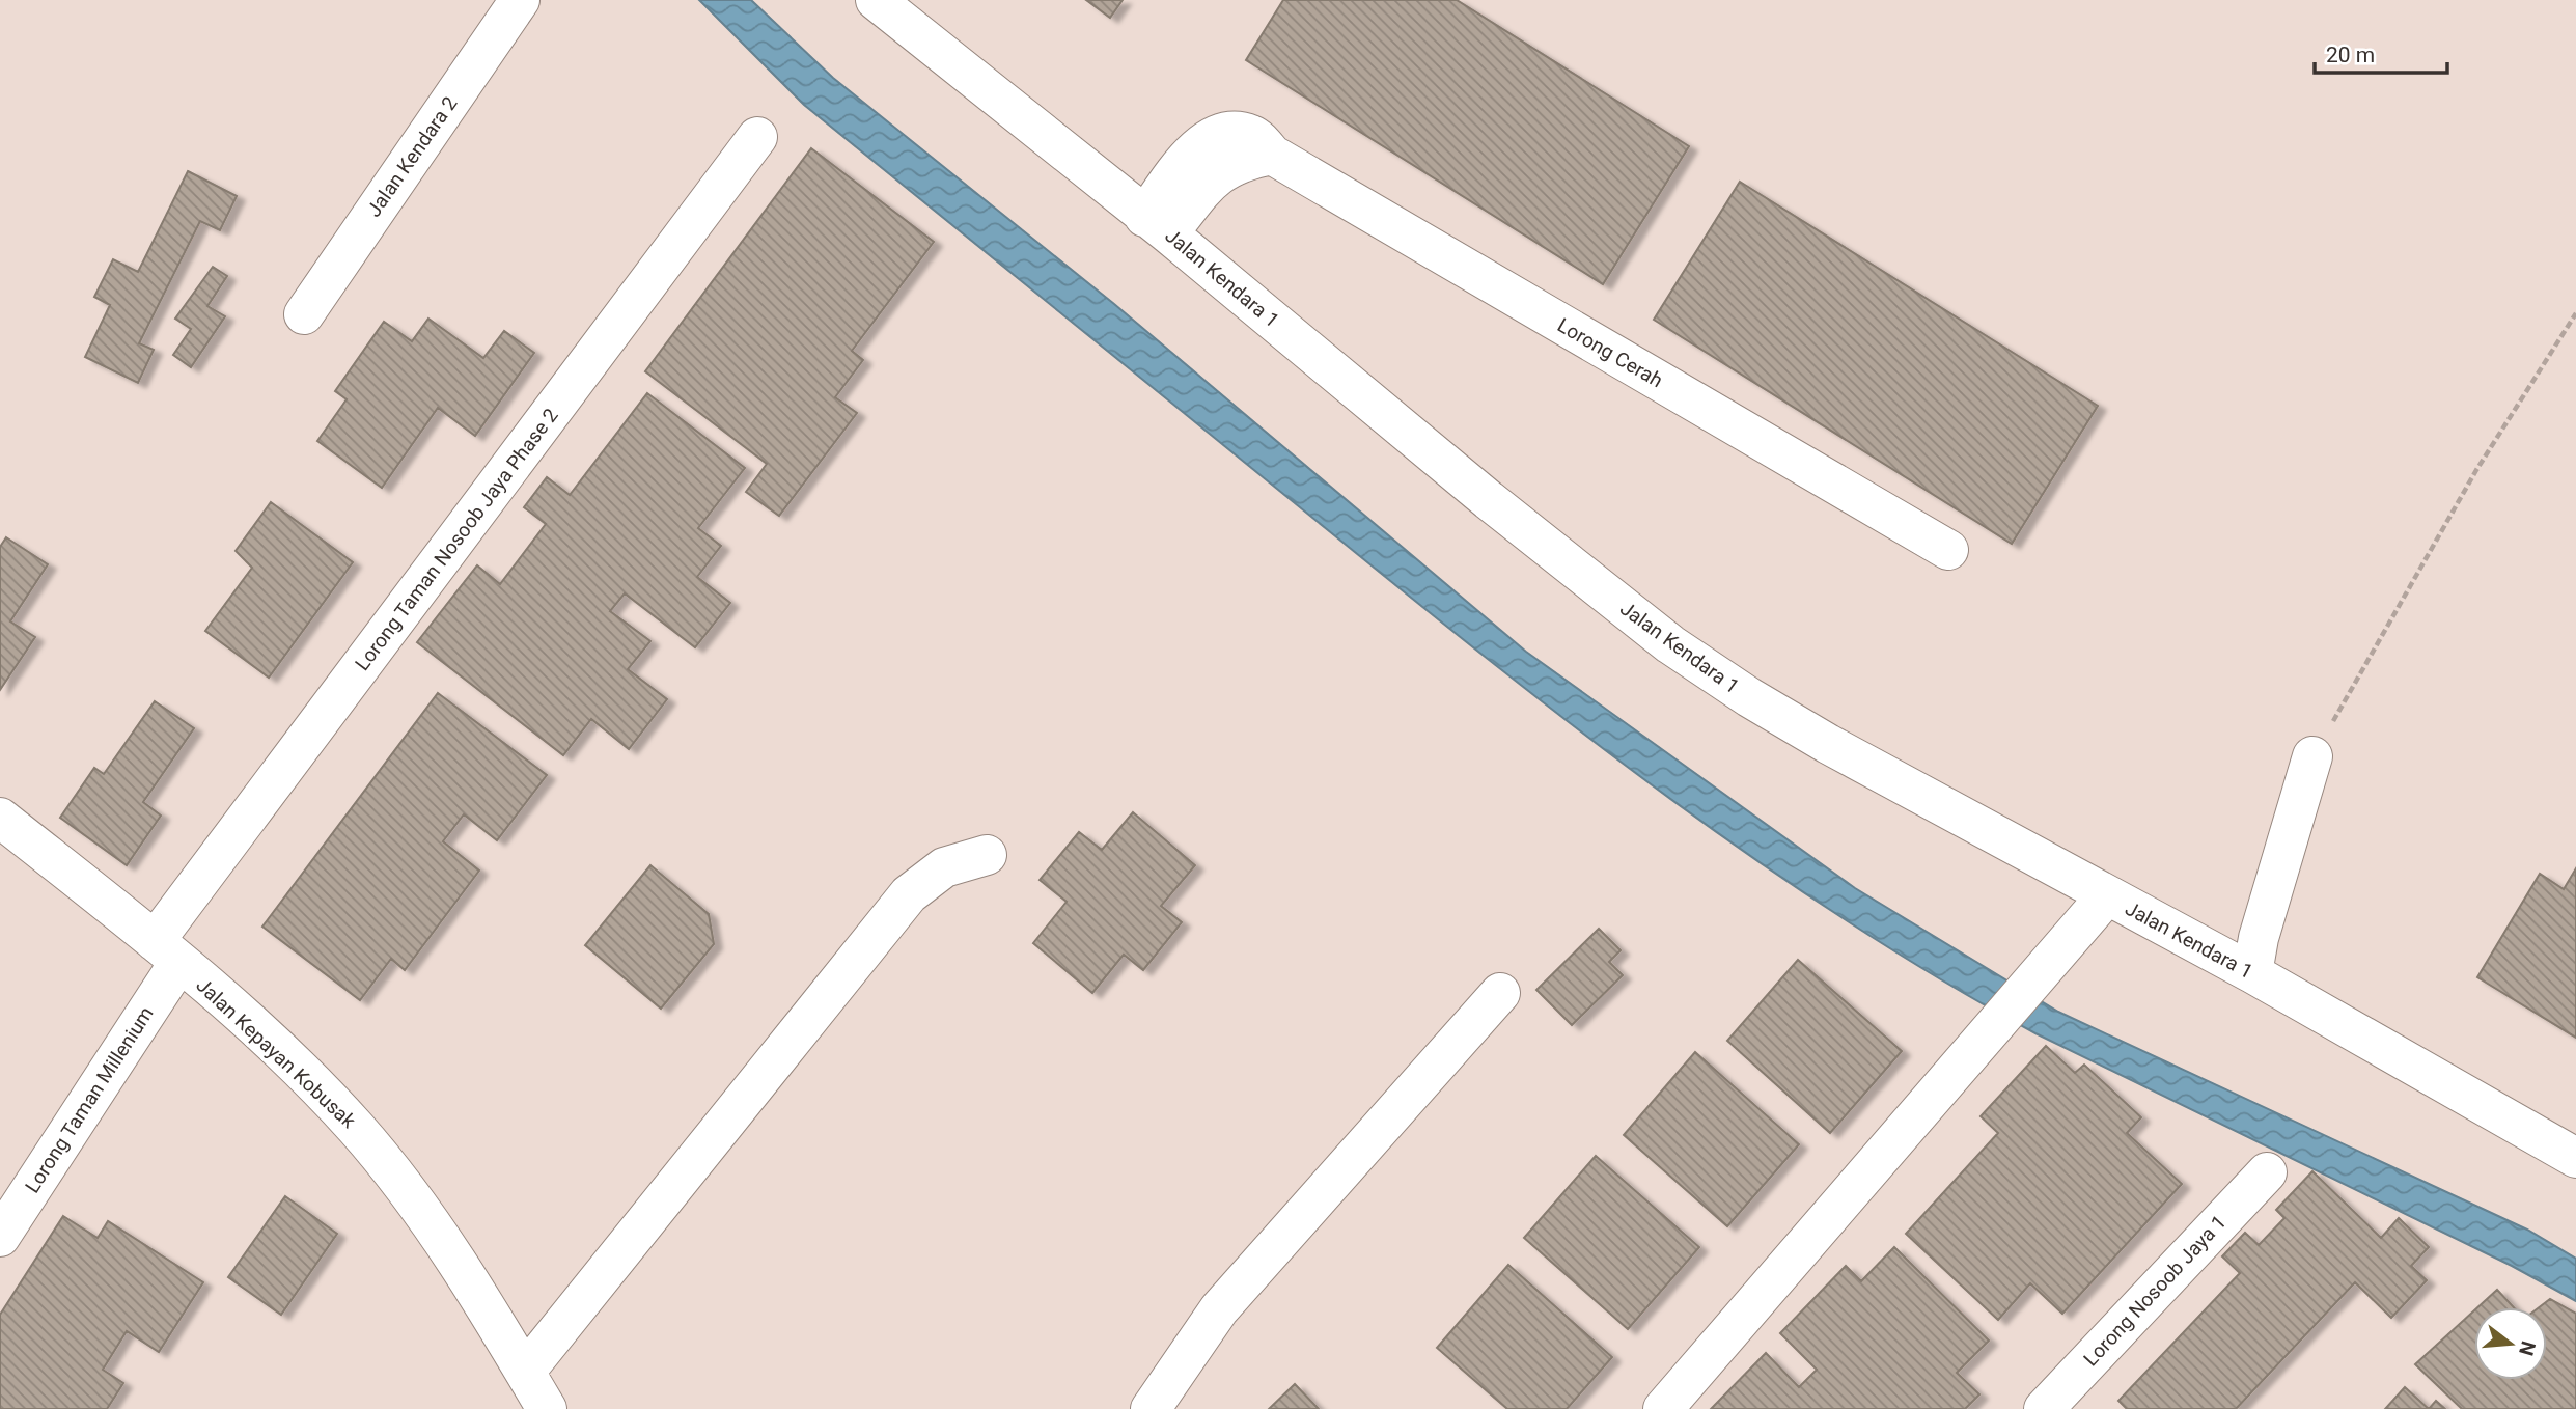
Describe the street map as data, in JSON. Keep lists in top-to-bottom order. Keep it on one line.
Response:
{"streets":{"street":["Jalan Kendara 2","Jalan Kendara 1","Lorong Cerah","Lorong Taman Nosoob Jaya Phase 2","Jalan Kepayan Kobusak","Lorong Taman Millenium","Lorong Nosoob Jaya 1"]},"crossings":[["Jalan Kendara 1","Lorong Cerah"],["Lorong Taman Nosoob Jaya Phase 2","Jalan Kepayan Kobusak"],["Lorong Taman Nosoob Jaya Phase 2","Lorong Taman Millenium"],["Jalan Kepayan Kobusak","Lorong Taman Millenium"]],"scale_bar":"20 m","north":"right"}
